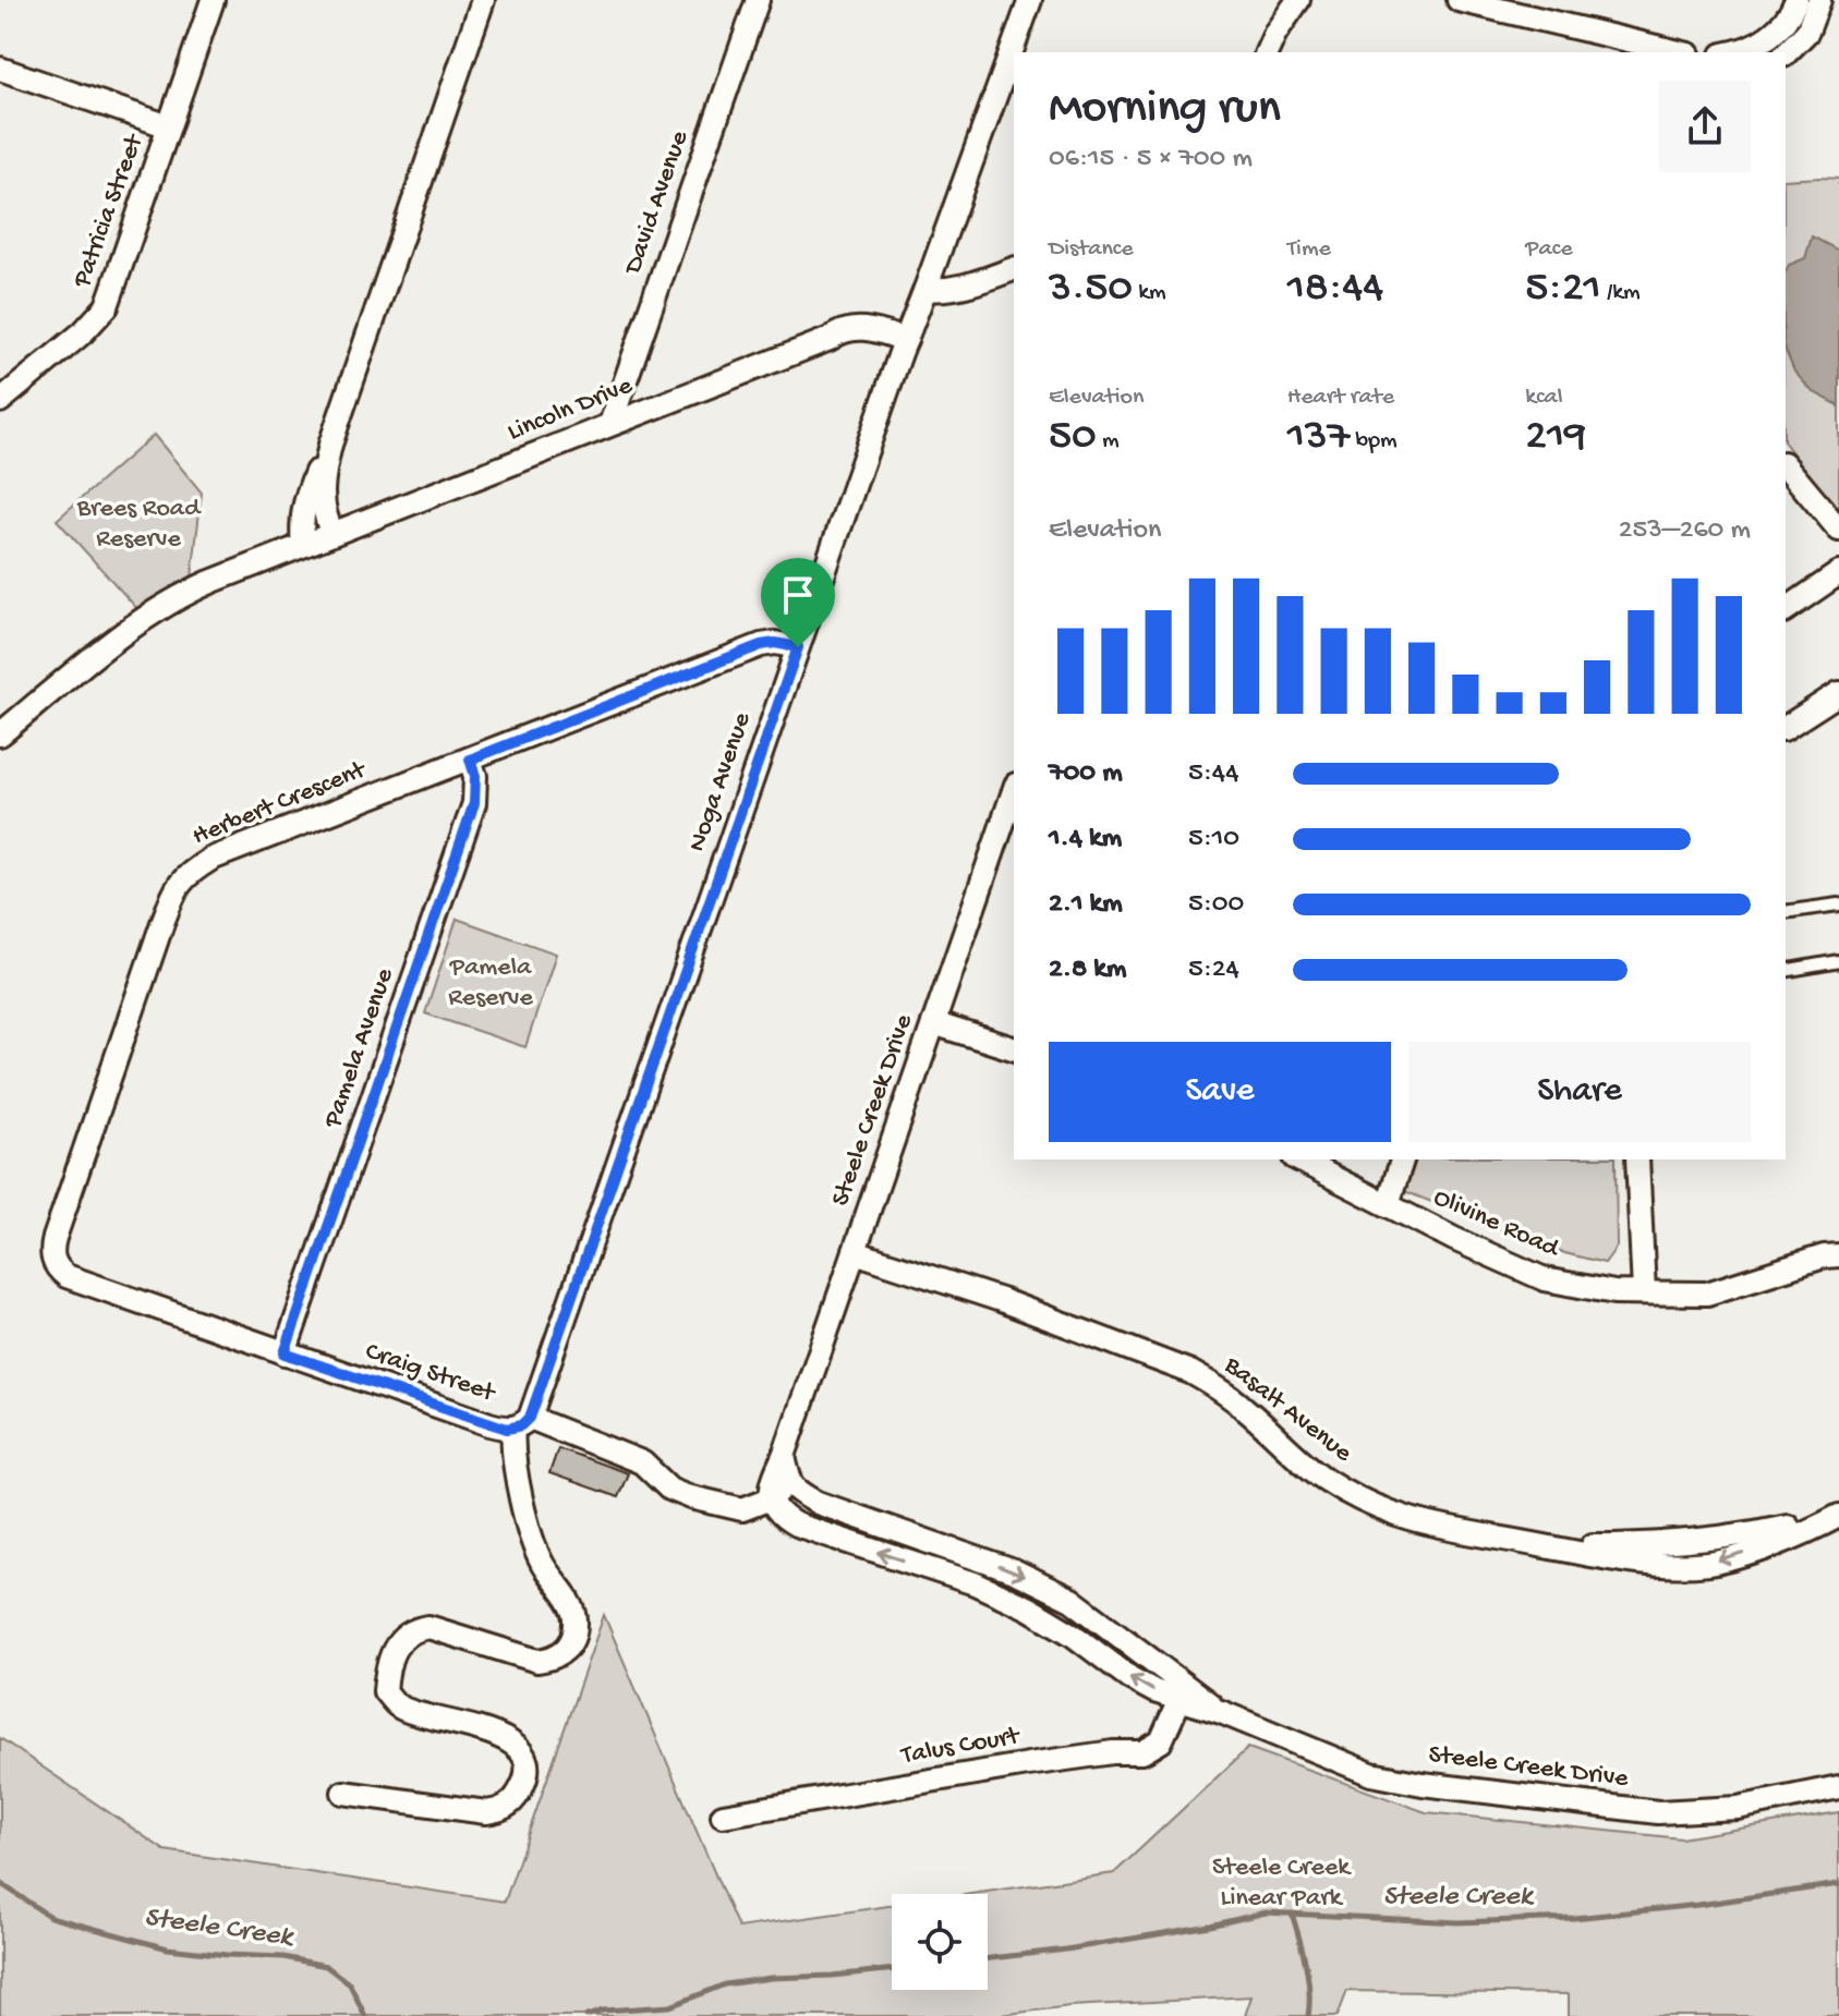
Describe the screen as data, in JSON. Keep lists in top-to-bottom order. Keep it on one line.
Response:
{"streets":{"street":["David Avenue","Patricia Street","Lincoln Drive","Noga Avenue","Herbert Crescent","Pamela Avenue","Steele Creek Drive","Olivine Road","Craig Street","Basalt Avenue","Talus Court"]},"crossings":[["David Avenue","Lincoln Drive"],["Lincoln Drive","Noga Avenue"],["Noga Avenue","Herbert Crescent"],["Noga Avenue","Craig Street"],["Herbert Crescent","Pamela Avenue"],["Herbert Crescent","Craig Street"],["Pamela Avenue","Craig Street"],["Steele Creek Drive","Basalt Avenue"],["Steele Creek Drive","Talus Court"]],"water":["Steele Creek"],"parks":["Brees Road Reserve","Pamela Reserve","Steele Creek Linear Park"],"page":{"heading":["Morning run","06:15 · 5 × 700 m"],"stats":[["Distance","3.50 km"],["Time","18:44"],["Pace","5:21 /km"],["Elevation","50 m"],["Heart rate","137 bpm"],["kcal","219"]],"chart":["Elevation","253–260 m"],"list":[{"name":"700 m","note":"5:44"},{"name":"1.4 km","note":"5:10"},{"name":"2.1 km","note":"5:00"},{"name":"2.8 km","note":"5:24"}],"buttons":["Save","Share"]}}
